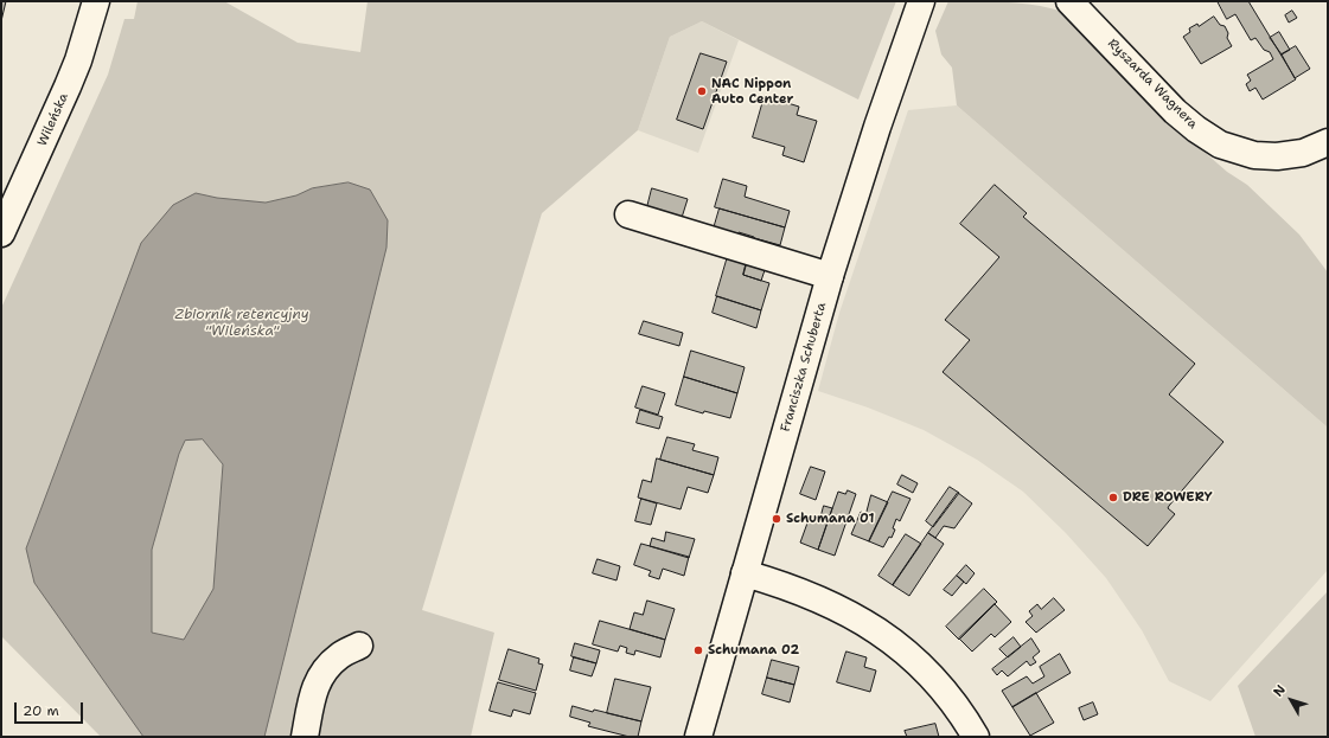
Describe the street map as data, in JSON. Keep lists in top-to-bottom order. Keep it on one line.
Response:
{"streets":{"street":["Ryszarda Wagnera","Wileńska","Franciszka Schuberta"]},"water":["Zbiornik retencyjny \"Wileńska\""],"places":["NAC Nippon Auto Center","DRE ROWERY","Schumana 01","Schumana 02"],"scale_bar":"20 m","north":"top left"}
